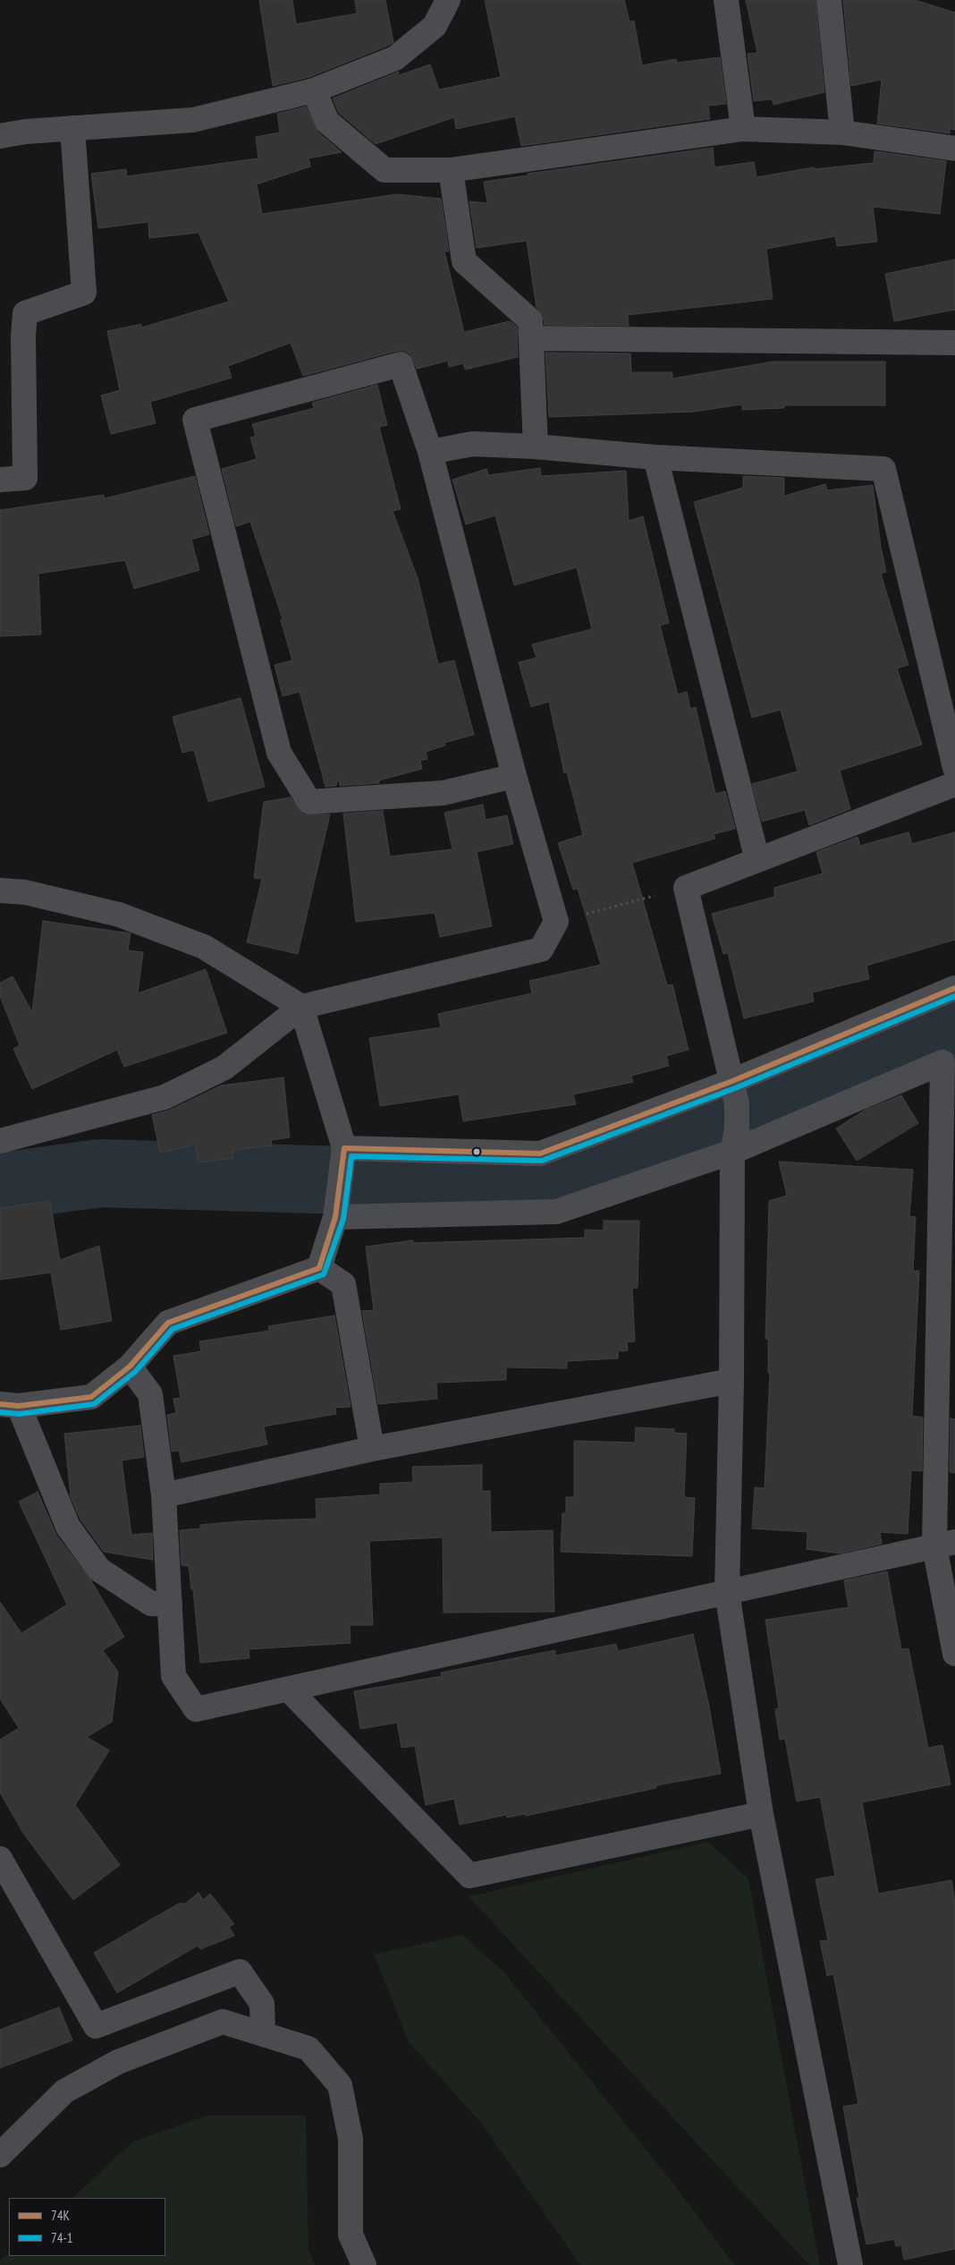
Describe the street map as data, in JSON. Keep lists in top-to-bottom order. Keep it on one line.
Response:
{"lines":["transit line 74K","transit line 74-1"],"legend":["74K","74-1"]}
